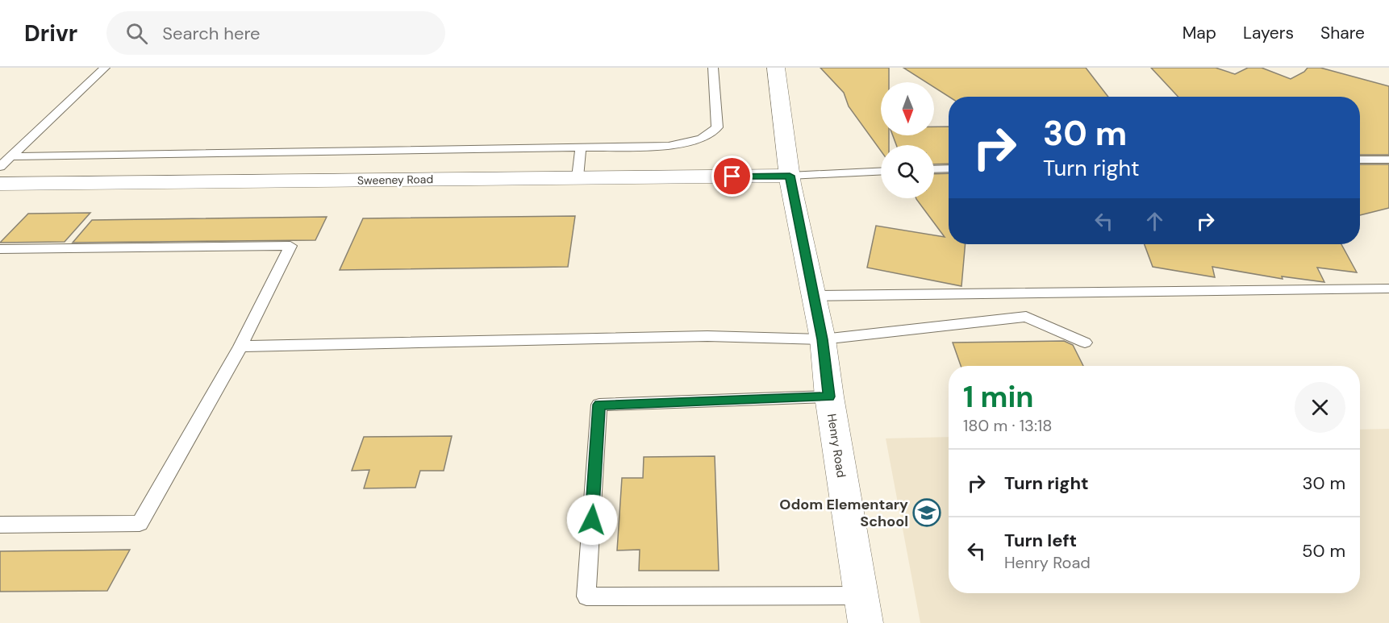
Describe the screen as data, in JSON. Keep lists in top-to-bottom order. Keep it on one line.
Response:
{"streets":{"street":["Sweeney Road","Henry Road"]},"crossings":[["Sweeney Road","Henry Road"]],"places":{"school or university":["Odom Elementary School"]},"north":"bottom","page":{"header":"Drivr","search":"Search here","nav":["Map","Layers","Share"],"turn":["30 m","Turn right"],"heading":["1 min","180 m · 13:18"],"list":[{"name":"Turn right","value":"30 m"},{"name":"Turn left","note":"Henry Road","value":"50 m"}]}}
